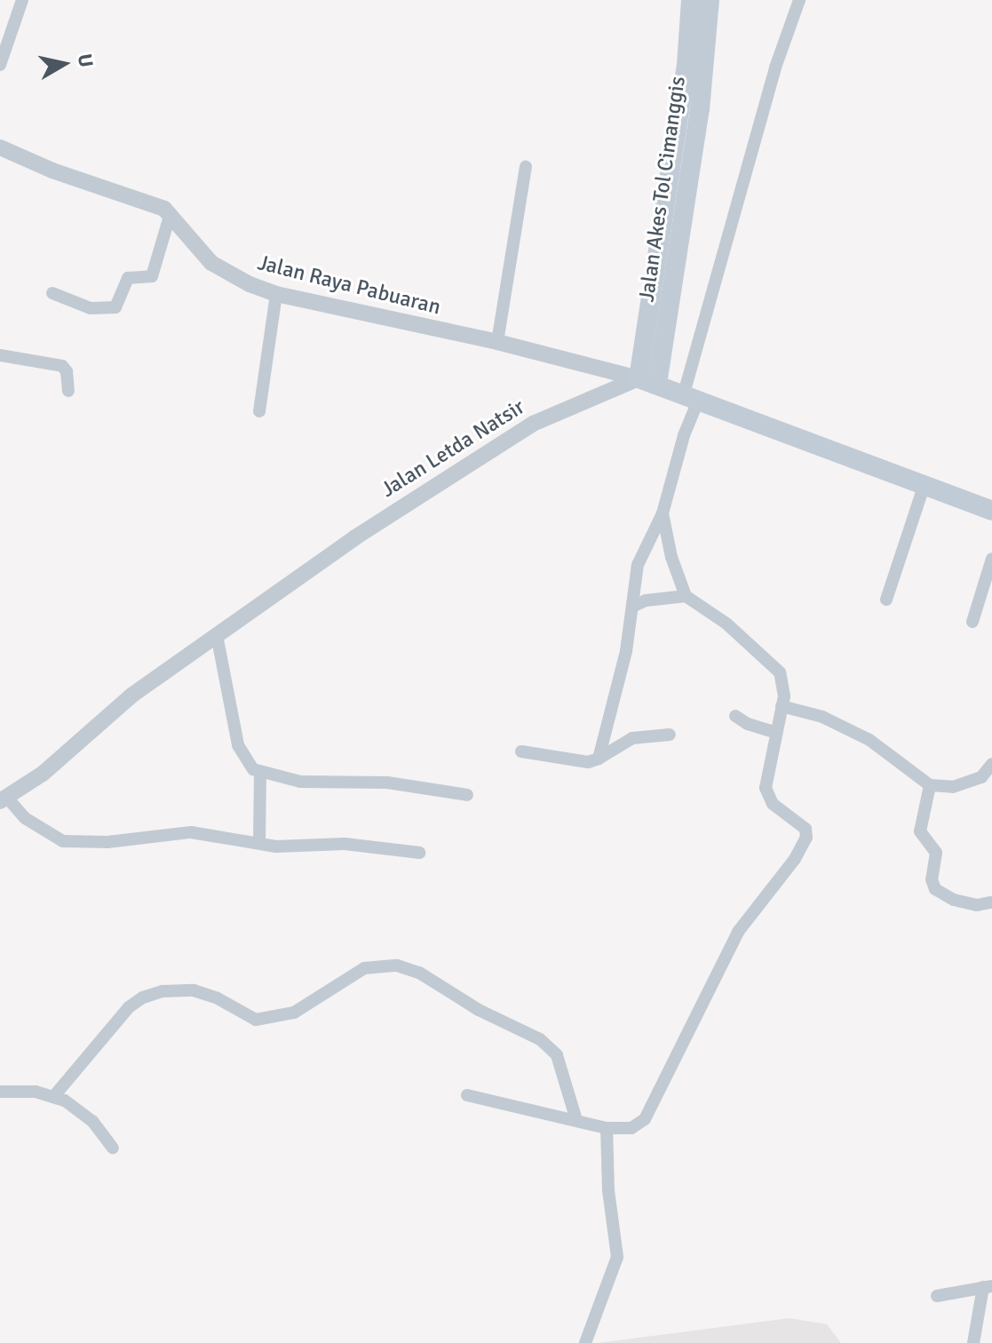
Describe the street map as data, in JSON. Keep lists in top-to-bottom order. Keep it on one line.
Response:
{"streets":{"main road":["Jalan Akes Tol Cimanggis"],"street":["Jalan Raya Pabuaran","Jalan Letda Natsir"]},"crossings":[["Jalan Akes Tol Cimanggis","Jalan Raya Pabuaran"],["Jalan Akes Tol Cimanggis","Jalan Letda Natsir"],["Jalan Raya Pabuaran","Jalan Letda Natsir"]],"north":"right"}
